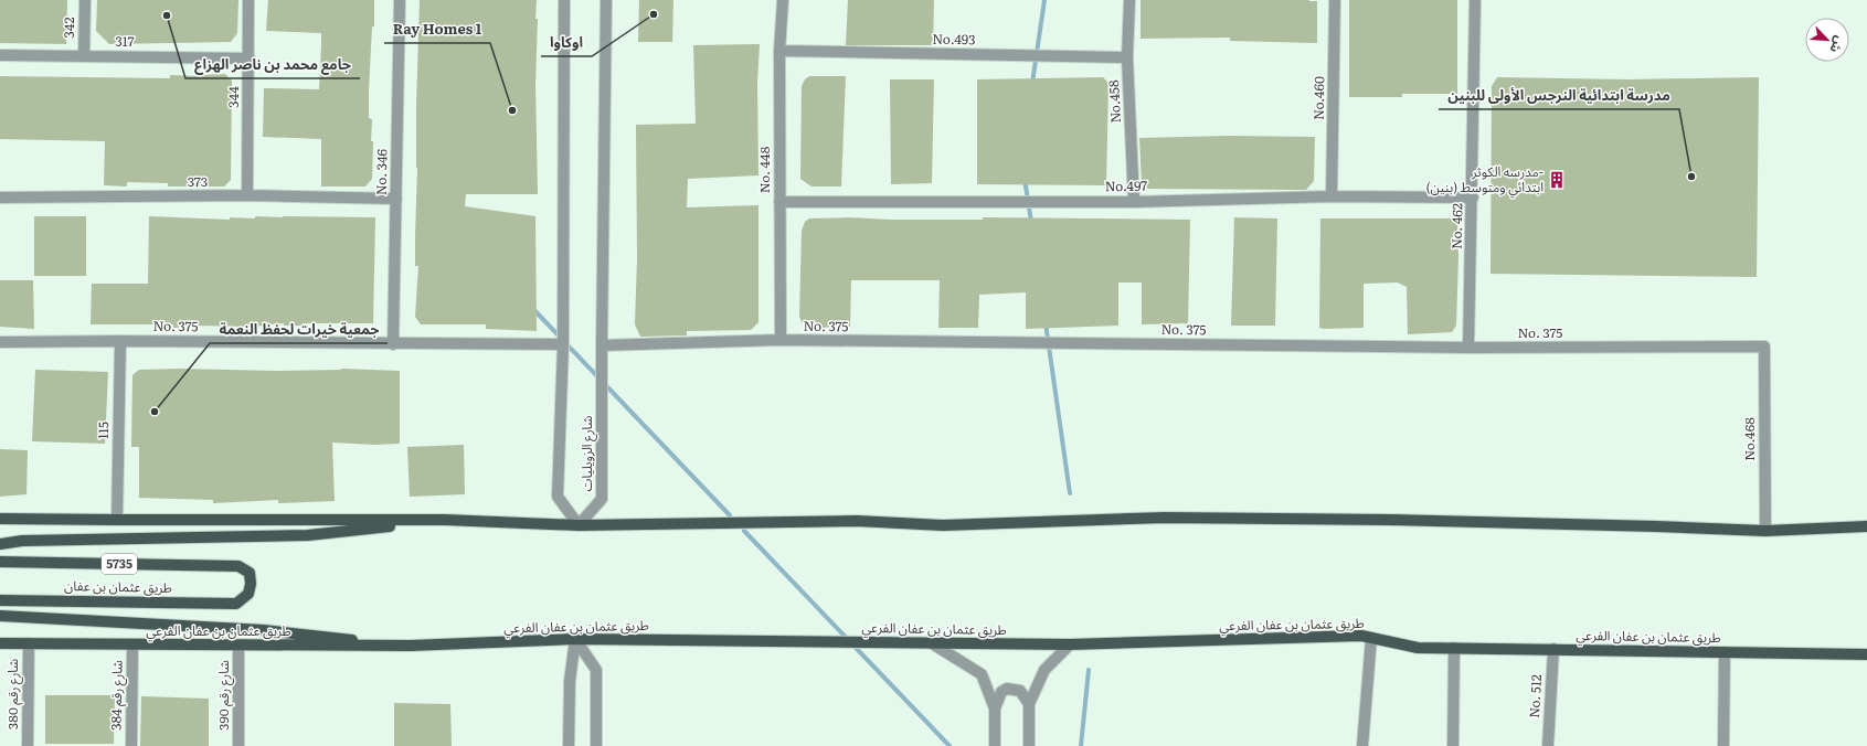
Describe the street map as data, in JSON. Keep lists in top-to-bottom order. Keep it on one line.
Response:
{"streets":{"main road":["5735","طريق عثمان بن عفان","طريق عثمان بن عفان الفرعي"],"street":["342","No.493","317","344","No.460","No.458","No. 448","No. 346","373","No.497","No. 462","No. 375","115","No.468","شارع الزويليات","شارع رقم 380","شارع رقم 384","شارع رقم 390","No. 512"]},"crossings":[["342","317"],["No.493","No.458"],["No.493","No. 448"],["317","344"],["344","373"],["No.460","No.497"],["No.458","No.497"],["No. 448","No.497"],["No. 448","No. 375"],["No. 346","373"],["No. 346","No. 375"],["No.497","No. 462"],["No. 462","No. 375"],["No. 375","115"],["No. 375","No.468"],["No. 375","شارع الزويليات"],["طريق عثمان بن عفان الفرعي","شارع رقم 380"],["طريق عثمان بن عفان الفرعي","شارع رقم 384"],["طريق عثمان بن عفان الفرعي","شارع رقم 390"],["طريق عثمان بن عفان الفرعي","No. 512"]],"places":{"other":["اوكاوا","جامع محمد بن ناصر الهزاع","Ray Homes 1","مدرسة ابتدائية النرجس الأولى للبنين","جمعية خيرات لحفظ النعمة"],"building":["مدرسه الكوثر- ابتدائي ومتوسط (بنين)"]},"north":"bottom right"}
